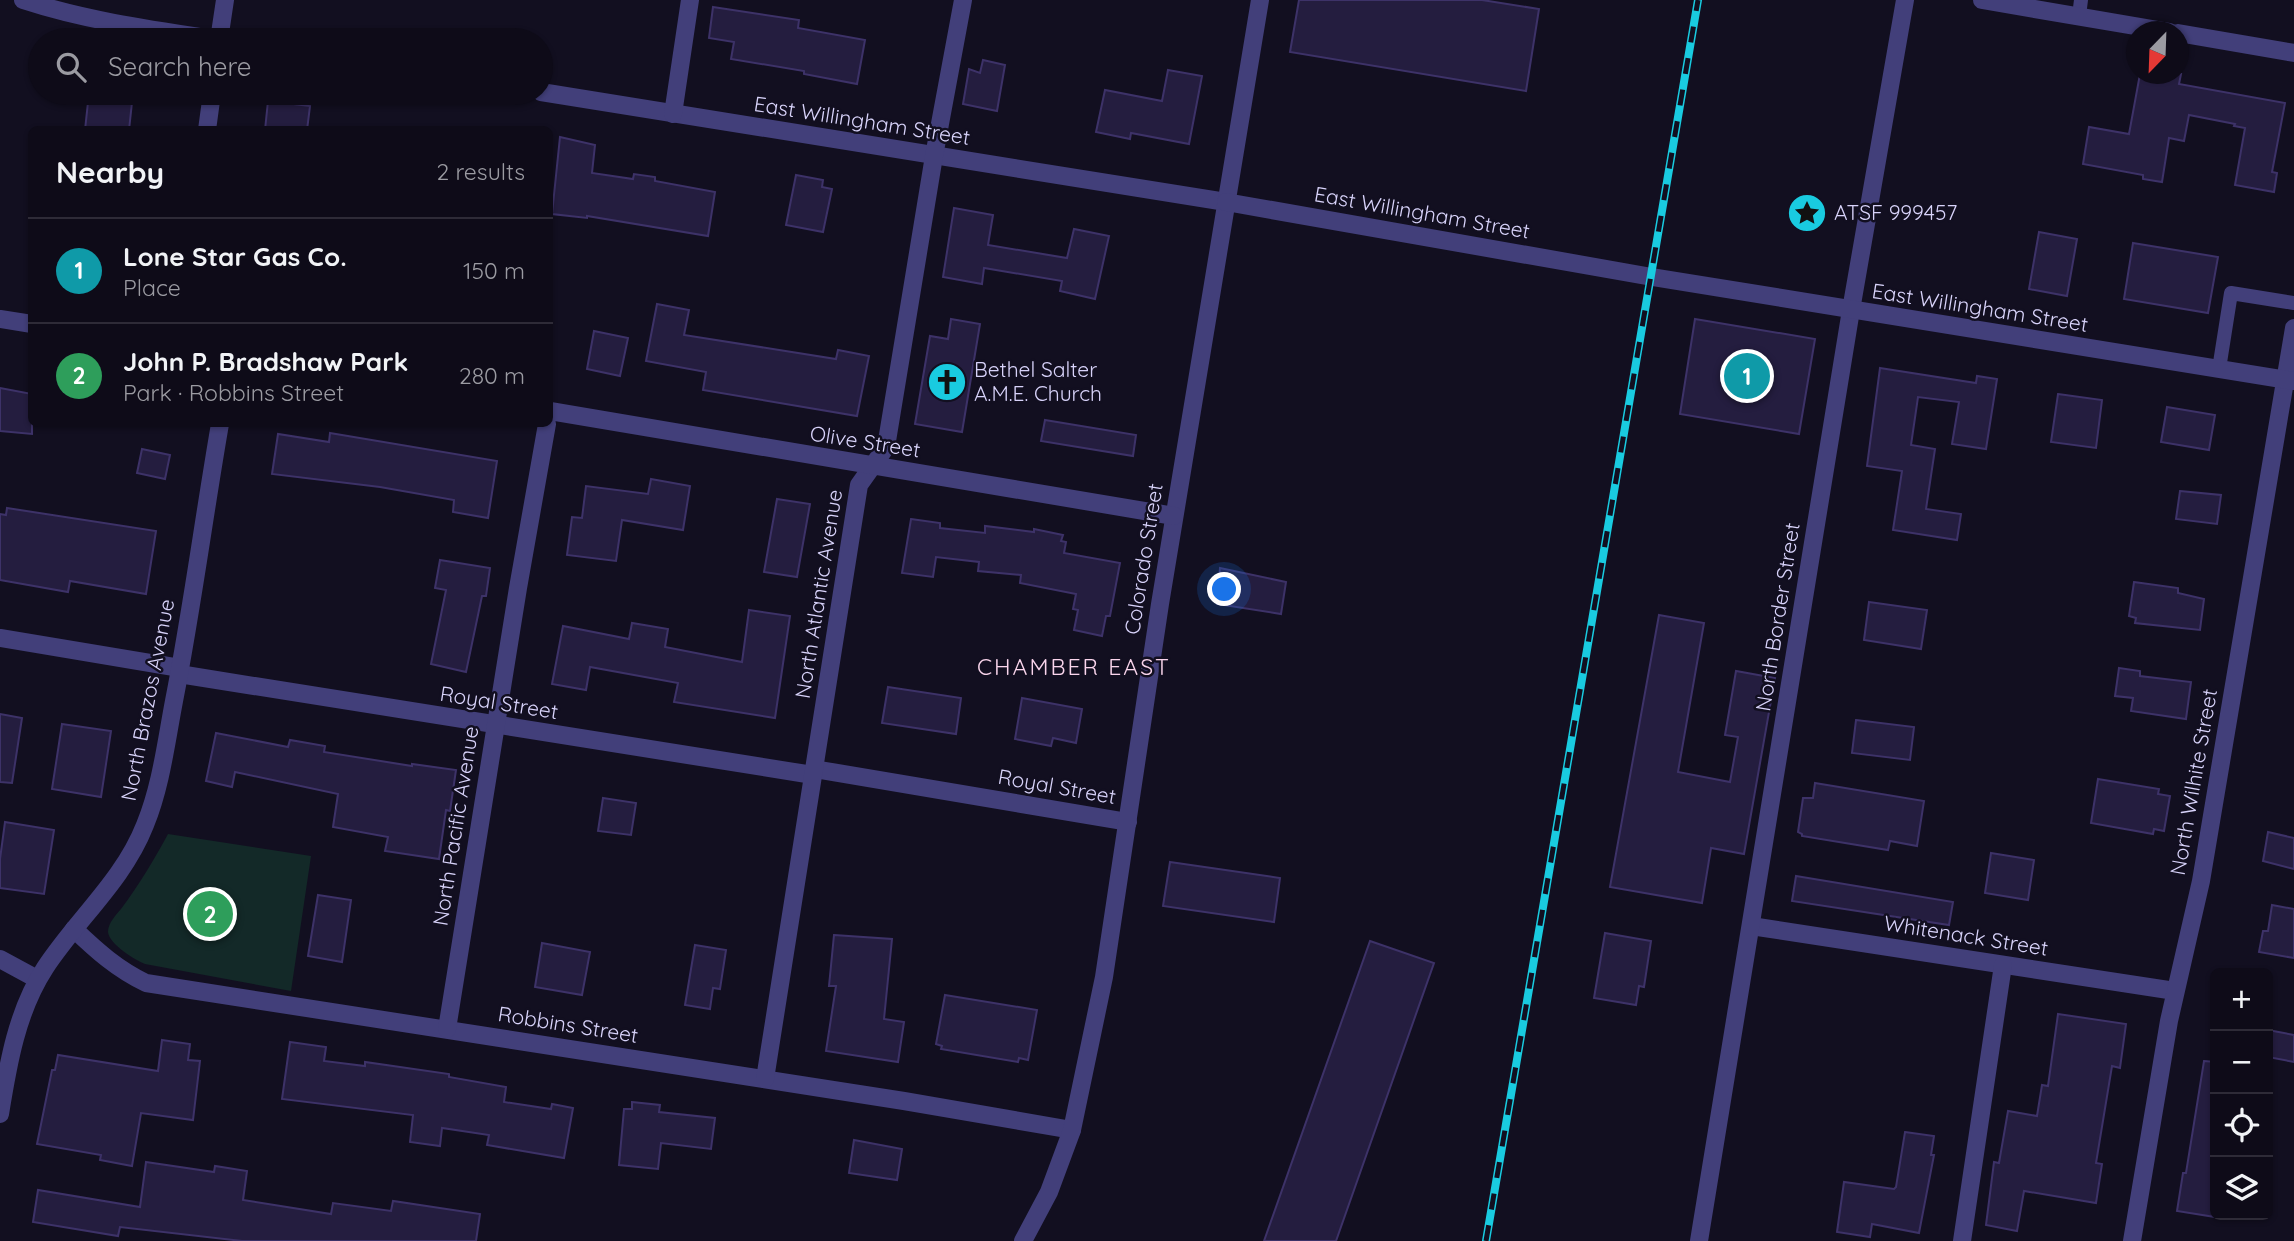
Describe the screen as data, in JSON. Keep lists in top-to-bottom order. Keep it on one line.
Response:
{"streets":{"street":["East Willingham Street","Olive Street","Colorado Street","North Atlantic Avenue","North Border Street","North Brazos Avenue","Royal Street","North Wilhite Street","North Pacific Avenue","Whitenack Street","Robbins Street"]},"crossings":[["East Willingham Street","Colorado Street"],["East Willingham Street","North Atlantic Avenue"],["East Willingham Street","North Border Street"],["East Willingham Street","North Wilhite Street"],["Olive Street","Colorado Street"],["Olive Street","North Atlantic Avenue"],["Colorado Street","Royal Street"],["Colorado Street","Robbins Street"],["North Atlantic Avenue","Royal Street"],["North Atlantic Avenue","Robbins Street"],["North Border Street","Whitenack Street"],["North Brazos Avenue","Royal Street"],["North Brazos Avenue","Robbins Street"],["Royal Street","North Pacific Avenue"],["North Wilhite Street","Whitenack Street"],["North Pacific Avenue","Robbins Street"]],"districts":["CHAMBER EAST"],"places":{"place":["ATSF 999457"],"church":["Bethel Salter A.M.E. Church"]},"north":"bottom left","page":{"search":"Search here","heading":["Nearby","2 results"],"list":[{"mark":"1","name":"Lone Star Gas Co.","note":"Place","value":"150 m"},{"mark":"2","name":"John P. Bradshaw Park","note":"Park · Robbins Street","value":"280 m"}],"pins":["1","2"],"map_buttons":["+","−"]}}
